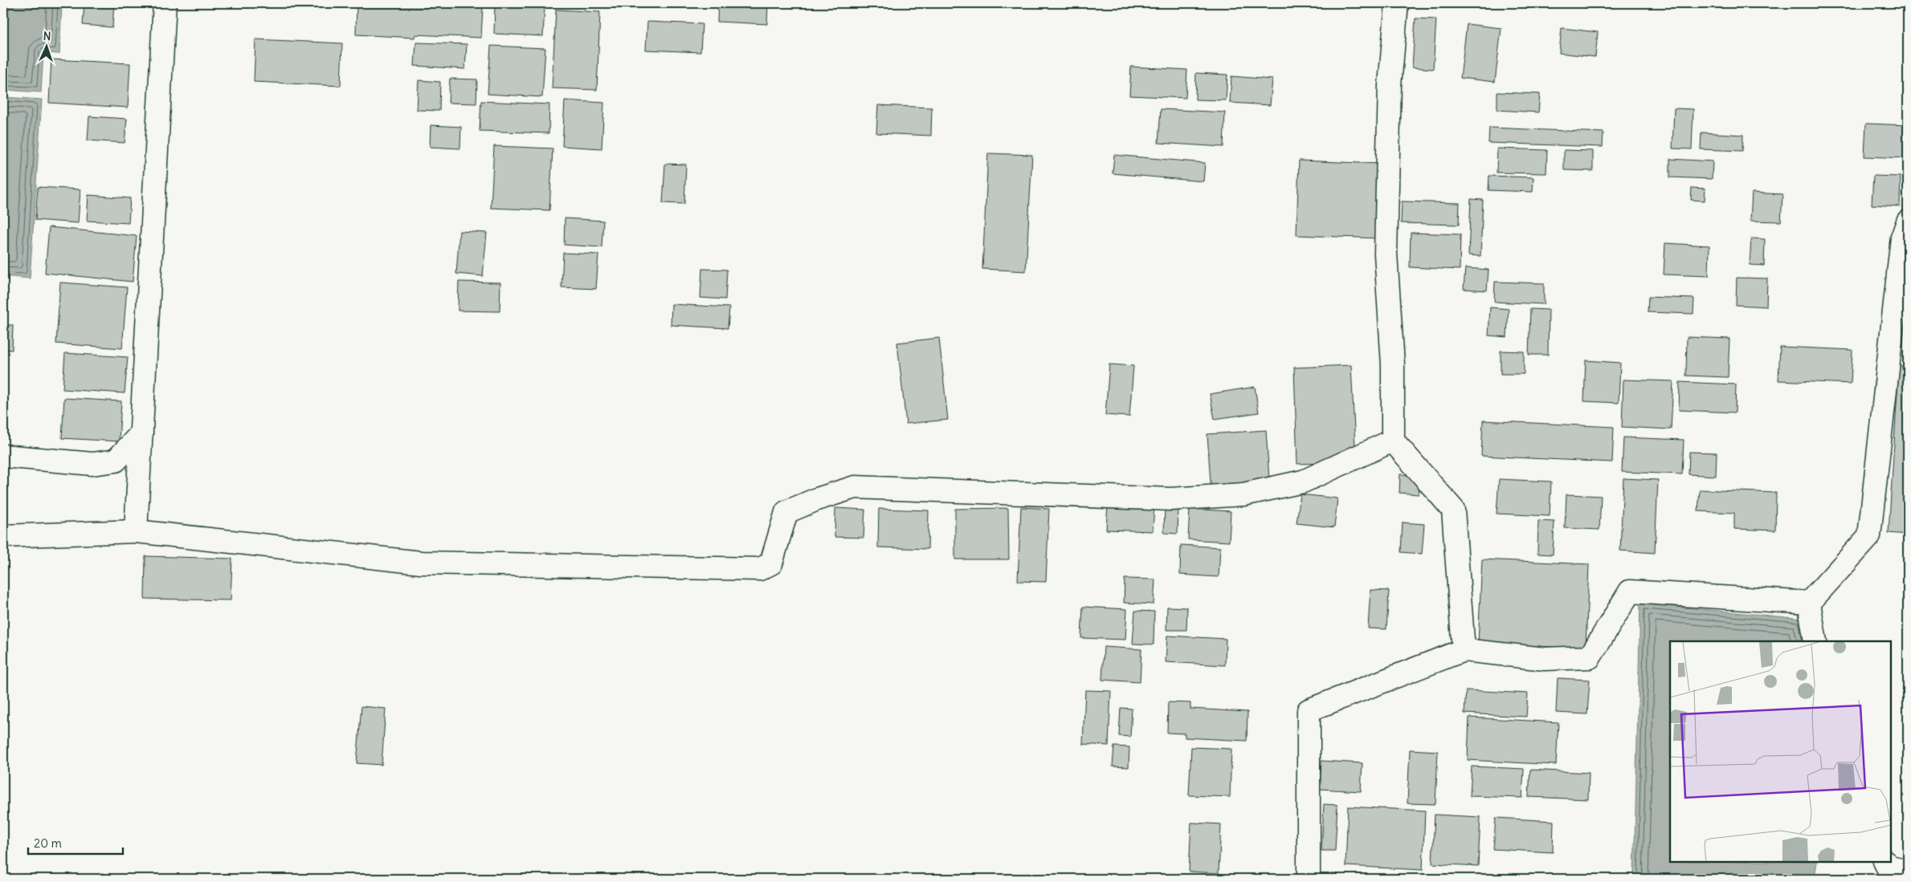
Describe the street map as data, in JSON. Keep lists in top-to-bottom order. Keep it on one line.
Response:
{"scale_bar":"20 m","north":"top"}
